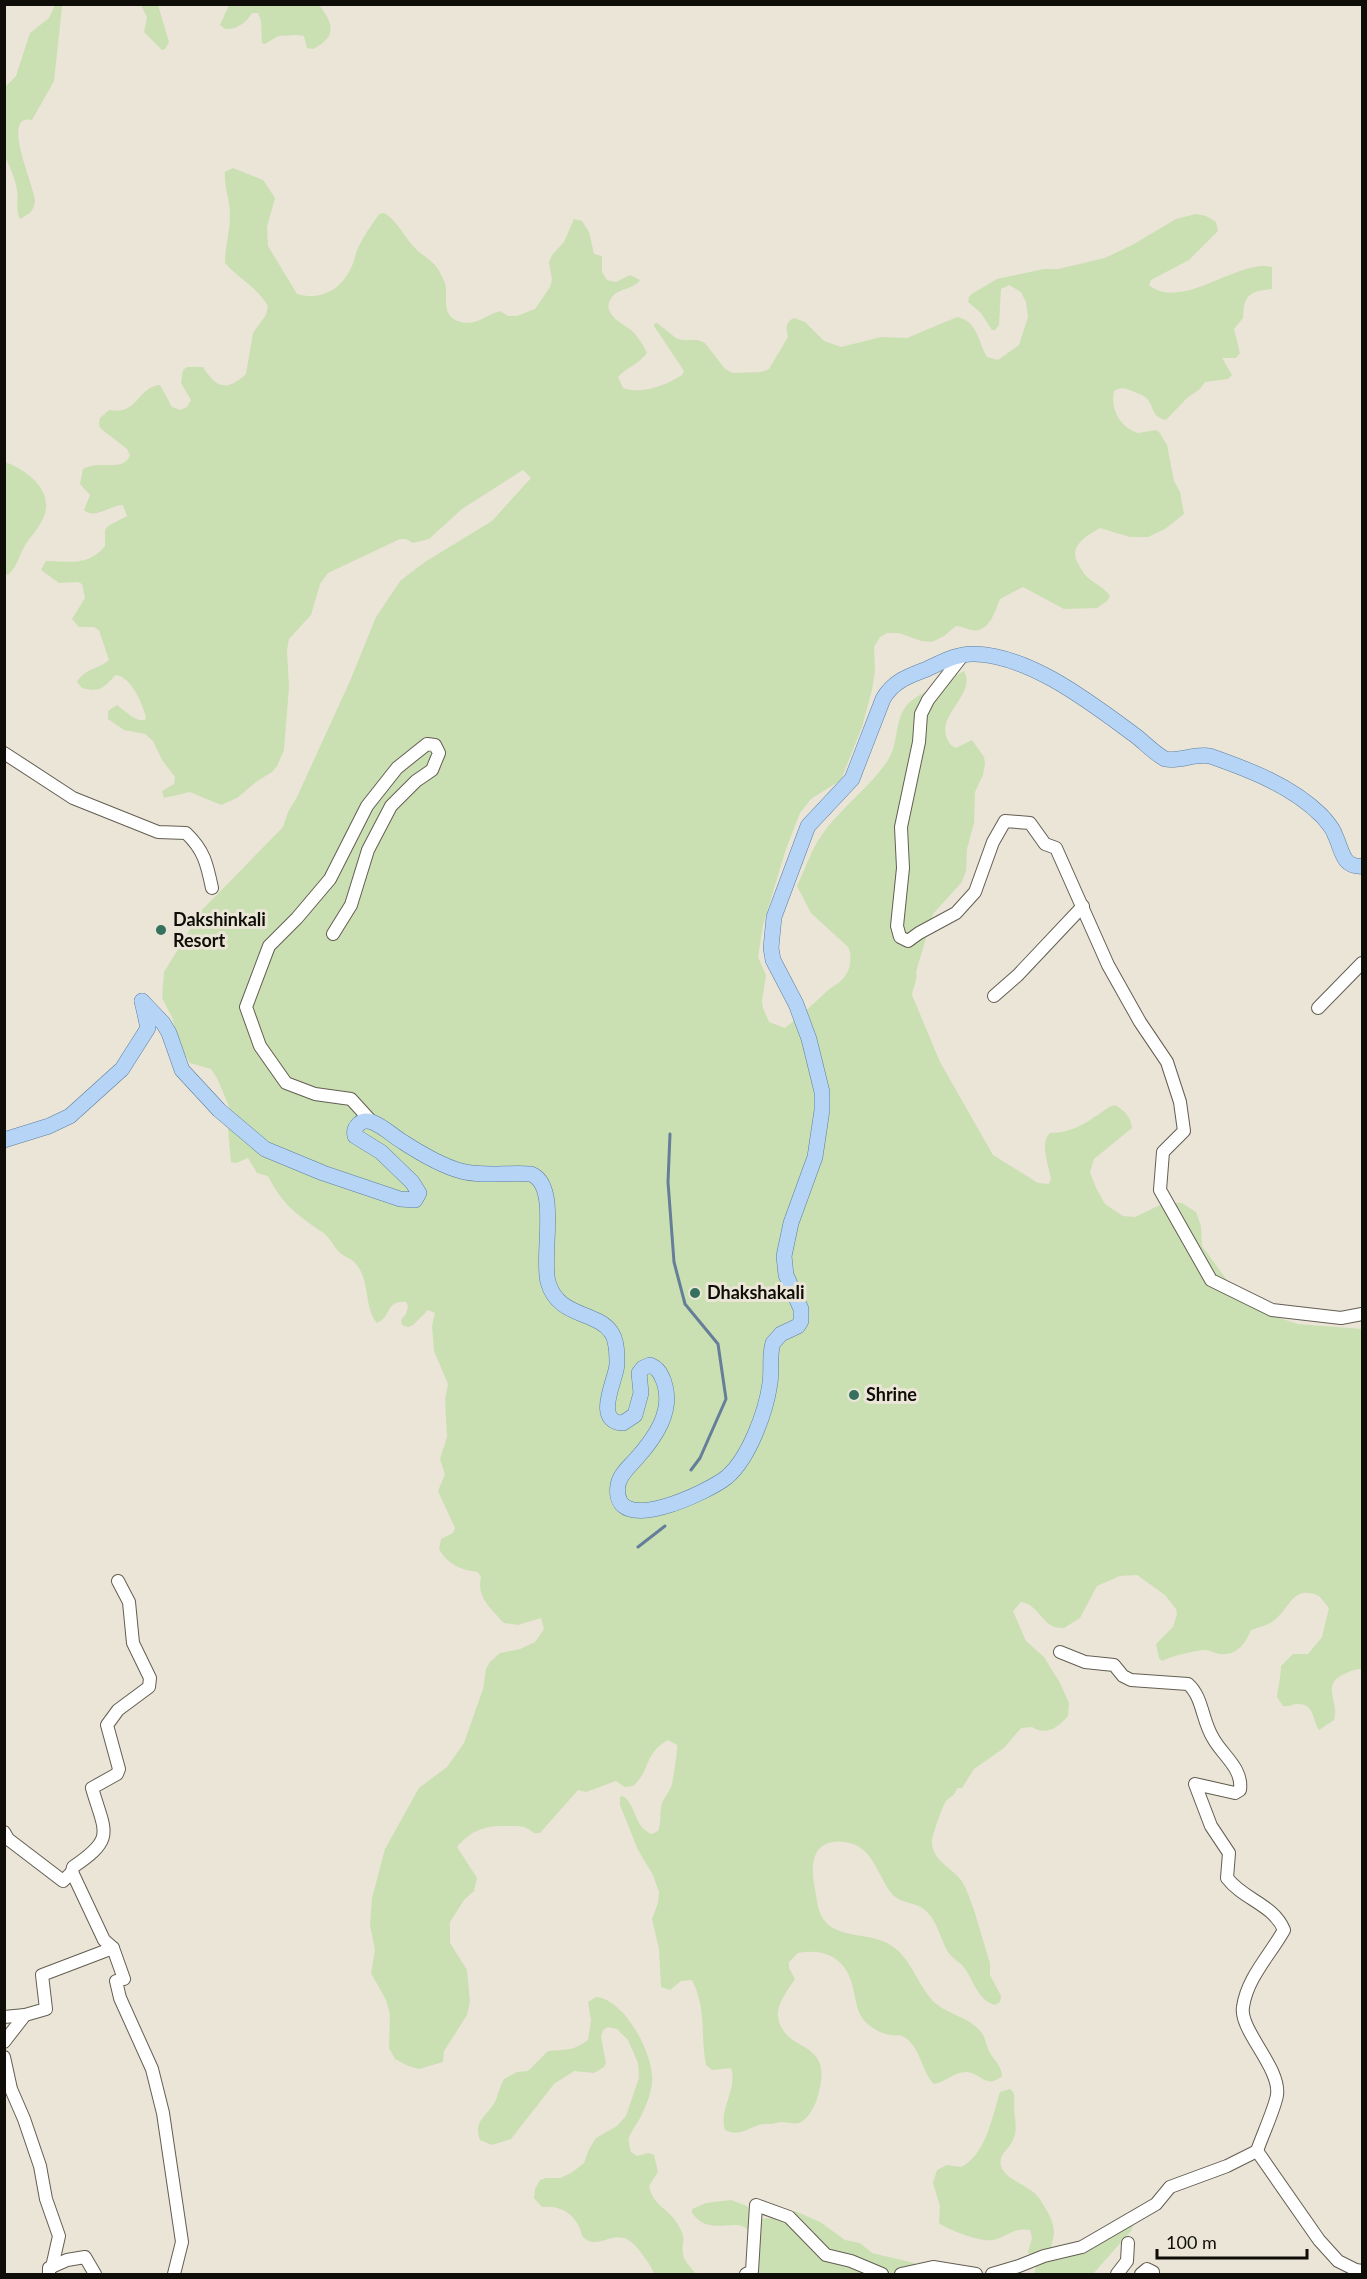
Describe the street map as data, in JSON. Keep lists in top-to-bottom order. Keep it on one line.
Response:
{"places":["Dakshinkali Resort","Dhakshakali","Shrine"],"scale_bar":"100 m"}
